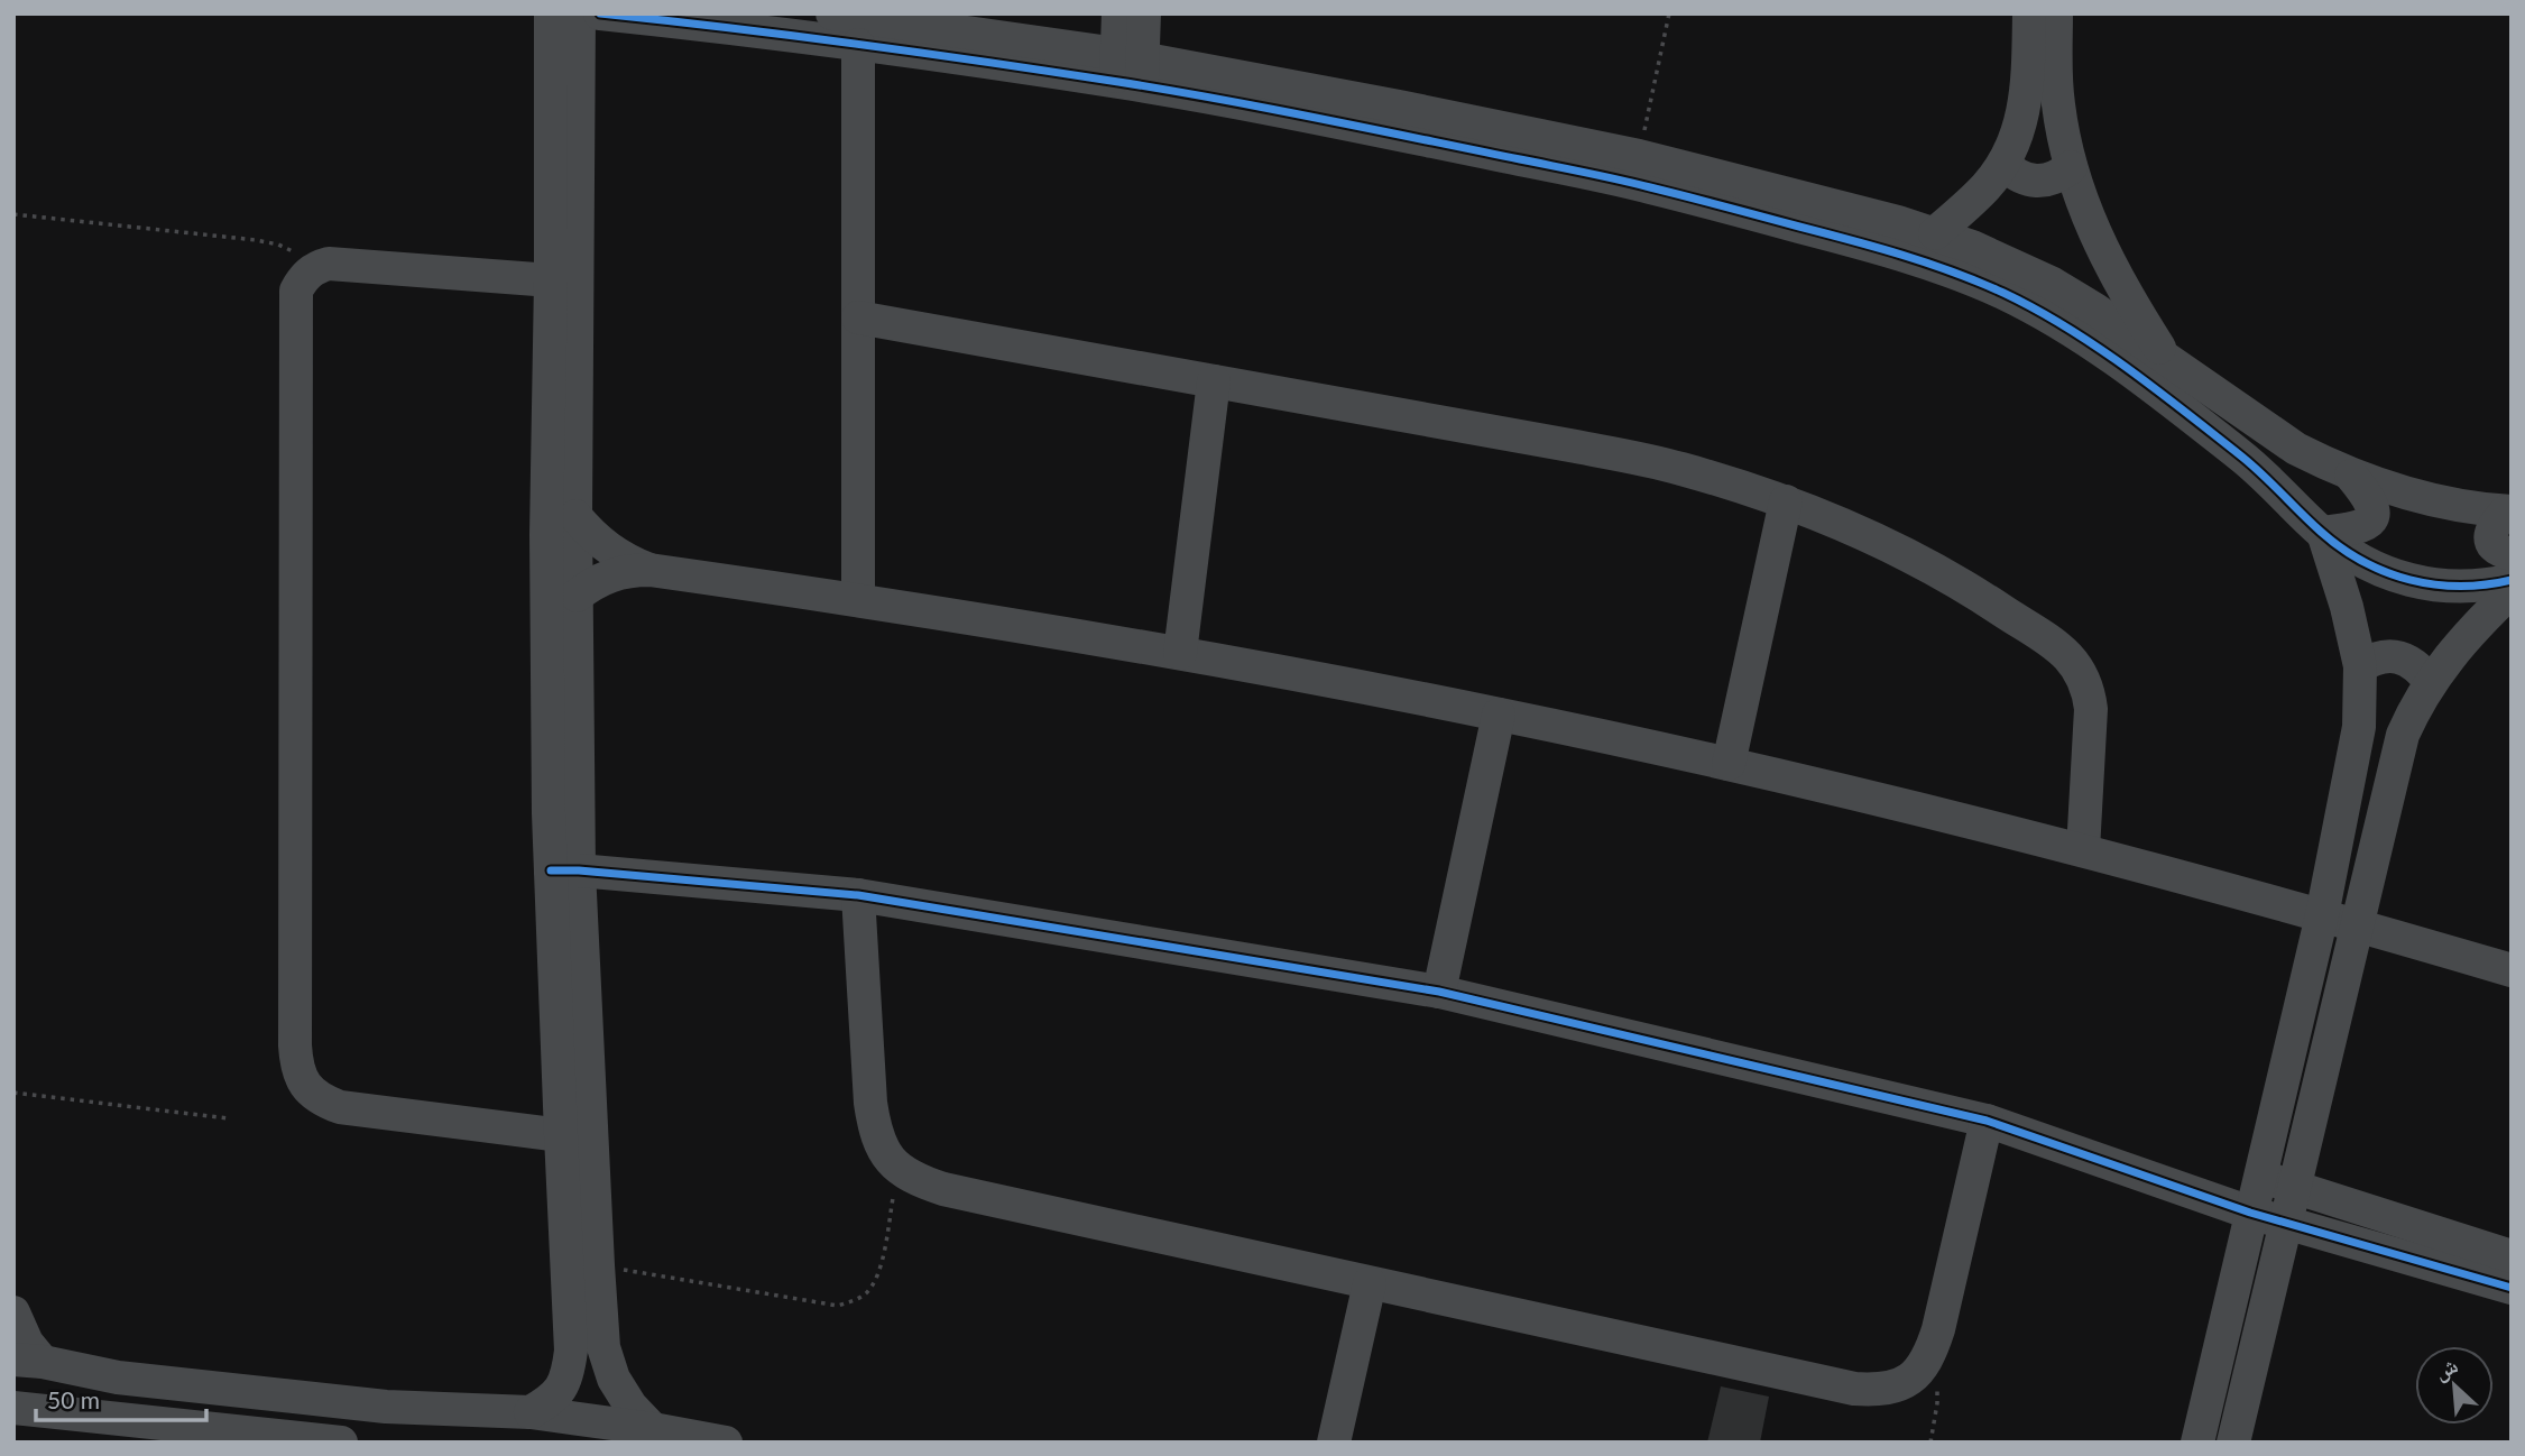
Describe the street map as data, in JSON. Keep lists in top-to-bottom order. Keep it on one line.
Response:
{"scale_bar":"50 m","north":"top left"}
